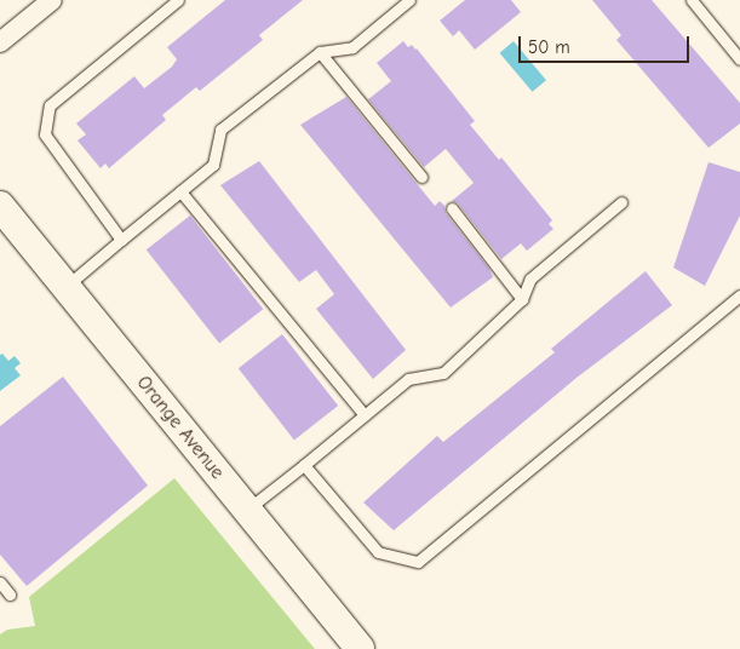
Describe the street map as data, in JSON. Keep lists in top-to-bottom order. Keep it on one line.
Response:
{"streets":{"street":["Orange Avenue"]},"scale_bar":"50 m"}
